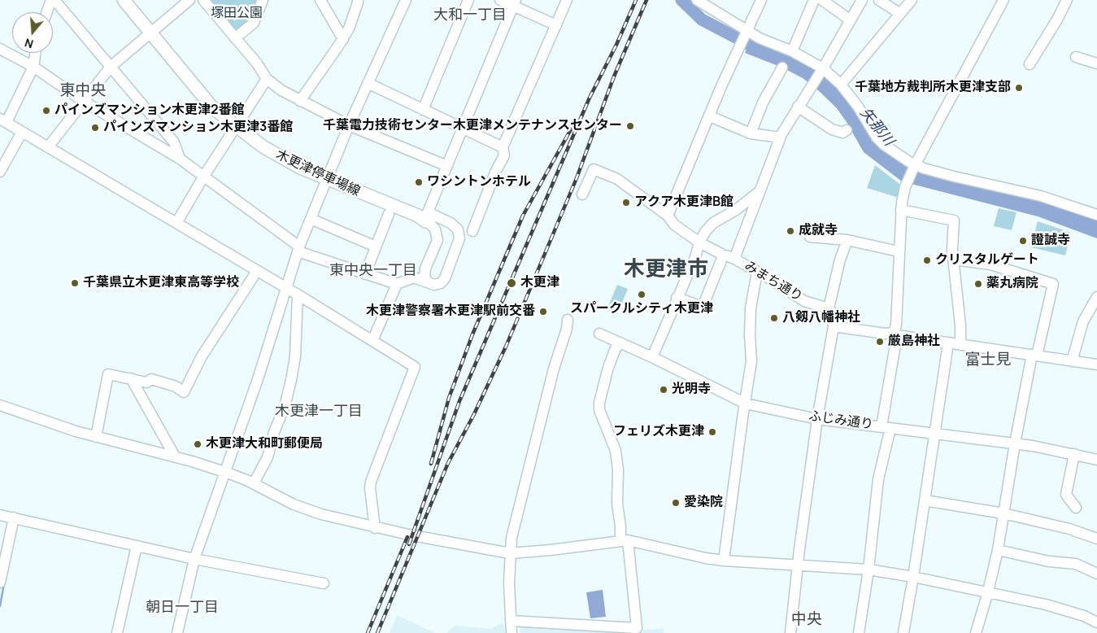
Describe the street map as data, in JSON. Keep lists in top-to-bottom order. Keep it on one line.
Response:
{"streets":{"main road":["木更津停車場線"],"street":["みまち通り","ふじみ通り"]},"districts":["大和一丁目","東中央","木更津市","東中央一丁目","富士見","木更津一丁目","朝日一丁目","中央"],"water":["矢那川"],"parks":["塚田公園"],"places":["千葉地方裁判所木更津支部","パインズマンション木更津2番館","千葉電力技術センター木更津メンテナンスセンター","パインズマンション木更津3番館","ワシントンホテル","アクア木更津B館","成就寺","證誠寺","クリスタルゲート","千葉県立木更津東高等学校","木更津","薬丸病院","スパークルシティ木更津","木更津警察署木更津駅前交番","八剱八幡神社","厳島神社","光明寺","フェリズ木更津","木更津大和町郵便局","愛染院"],"north":"bottom"}
